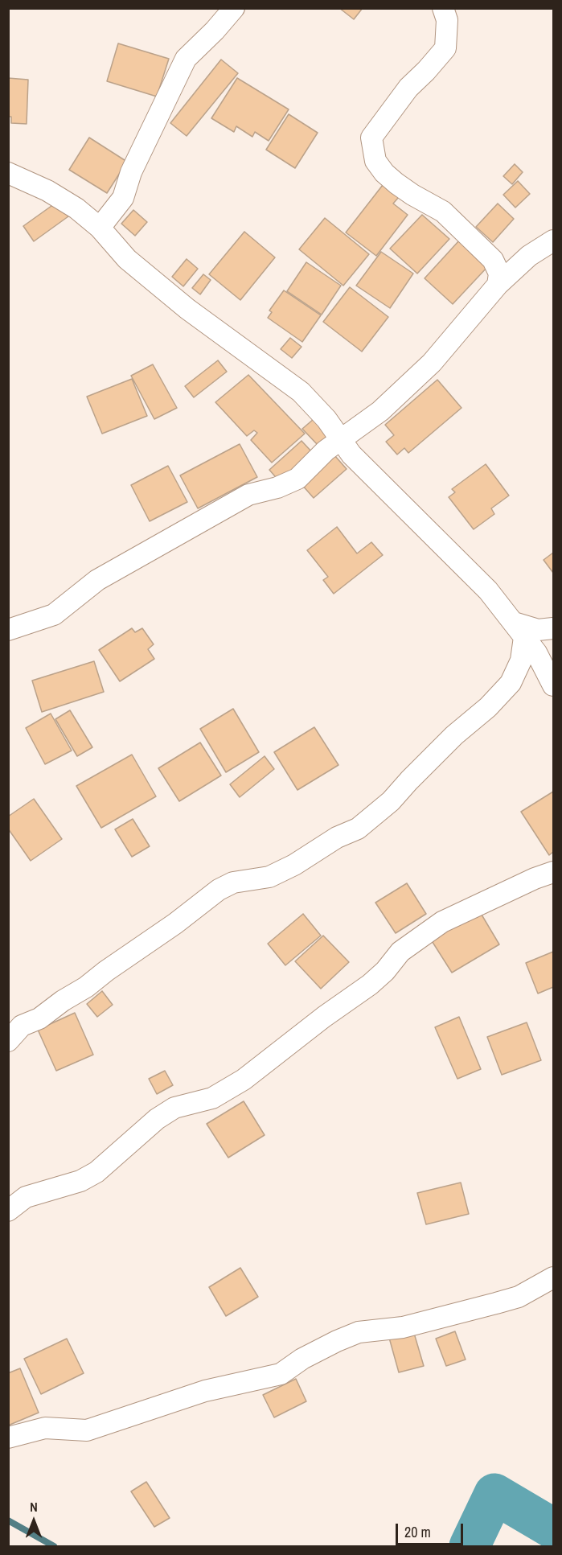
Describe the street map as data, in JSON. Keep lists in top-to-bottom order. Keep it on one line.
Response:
{"scale_bar":"20 m","north":"top"}
